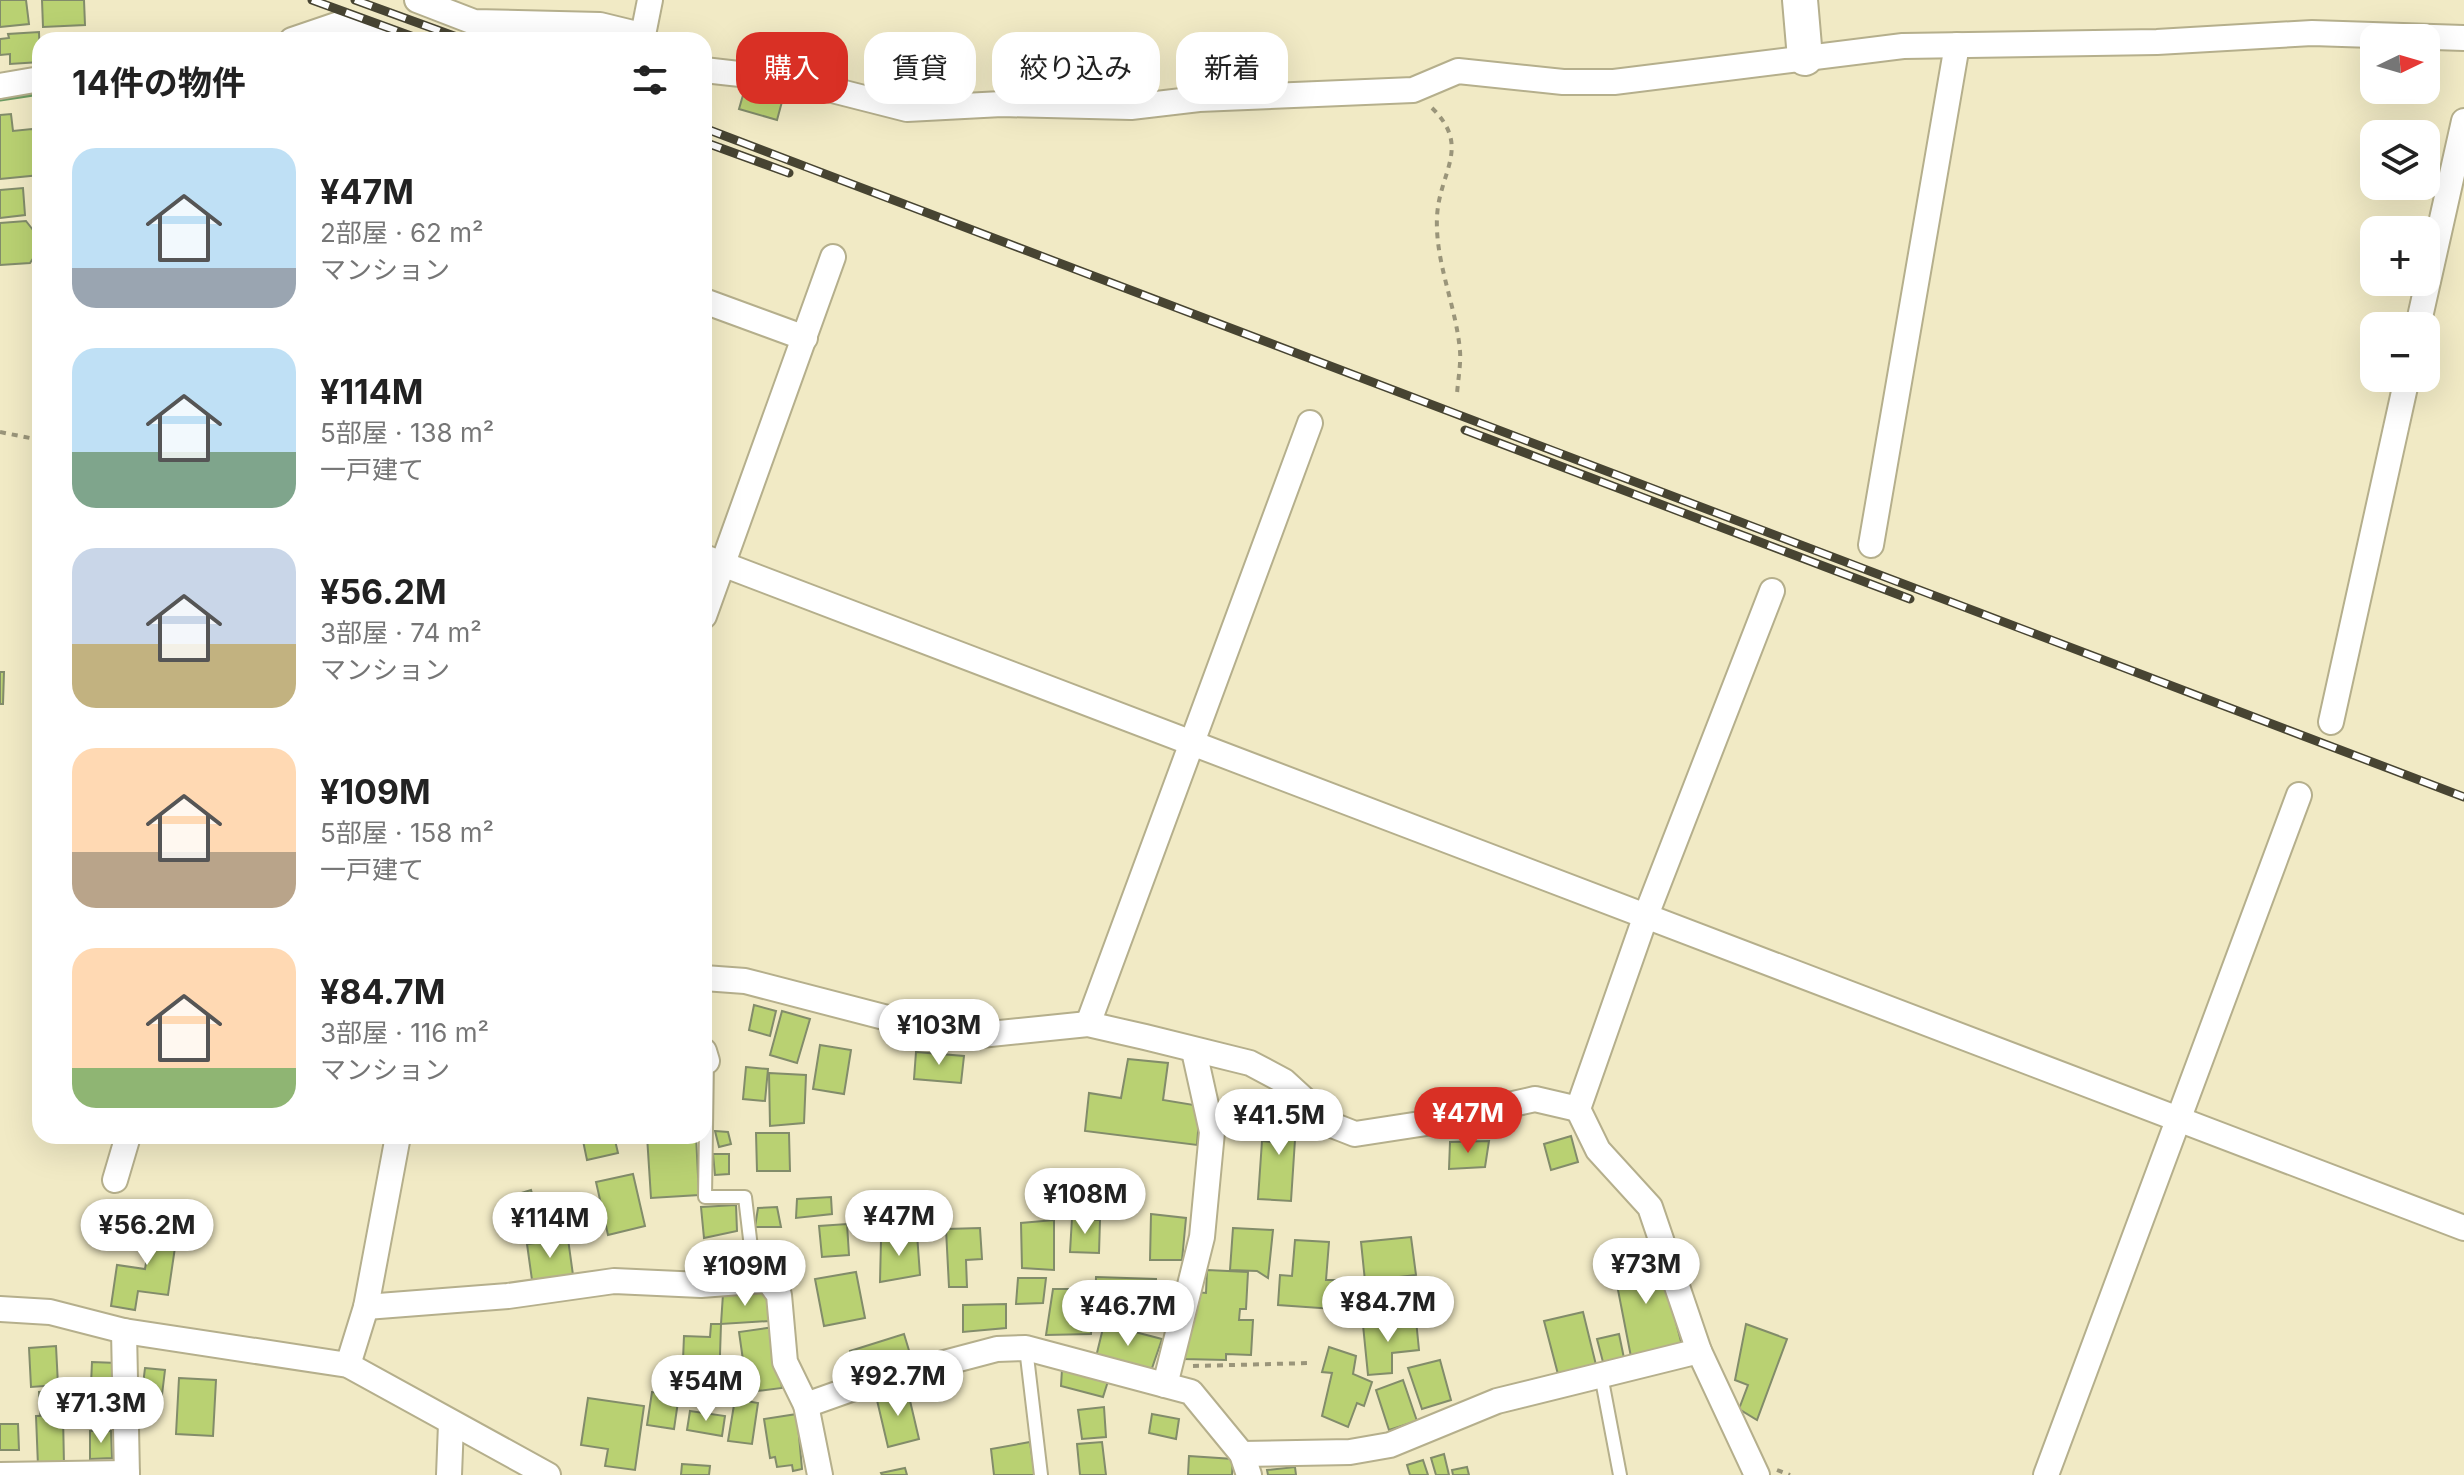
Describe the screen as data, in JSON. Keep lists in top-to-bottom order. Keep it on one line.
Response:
{"north":"right","page":{"map_buttons":["+","−"],"chip":["購入","賃貸","絞り込み","新着"],"heading":"14件の物件","list":[{"name":"¥47M","note":"2部屋 · 62 m² · マンション"},{"name":"¥114M","note":"5部屋 · 138 m² · 一戸建て"},{"name":"¥56.2M","note":"3部屋 · 74 m² · マンション"},{"name":"¥109M","note":"5部屋 · 158 m² · 一戸建て"},{"name":"¥84.7M","note":"3部屋 · 116 m² · マンション"}],"price":["¥103M","¥47M","¥41.5M","¥108M","¥47M","¥114M","¥56.2M","¥73M","¥109M","¥84.7M","¥46.7M","¥92.7M","¥54M","¥71.3M"]}}
